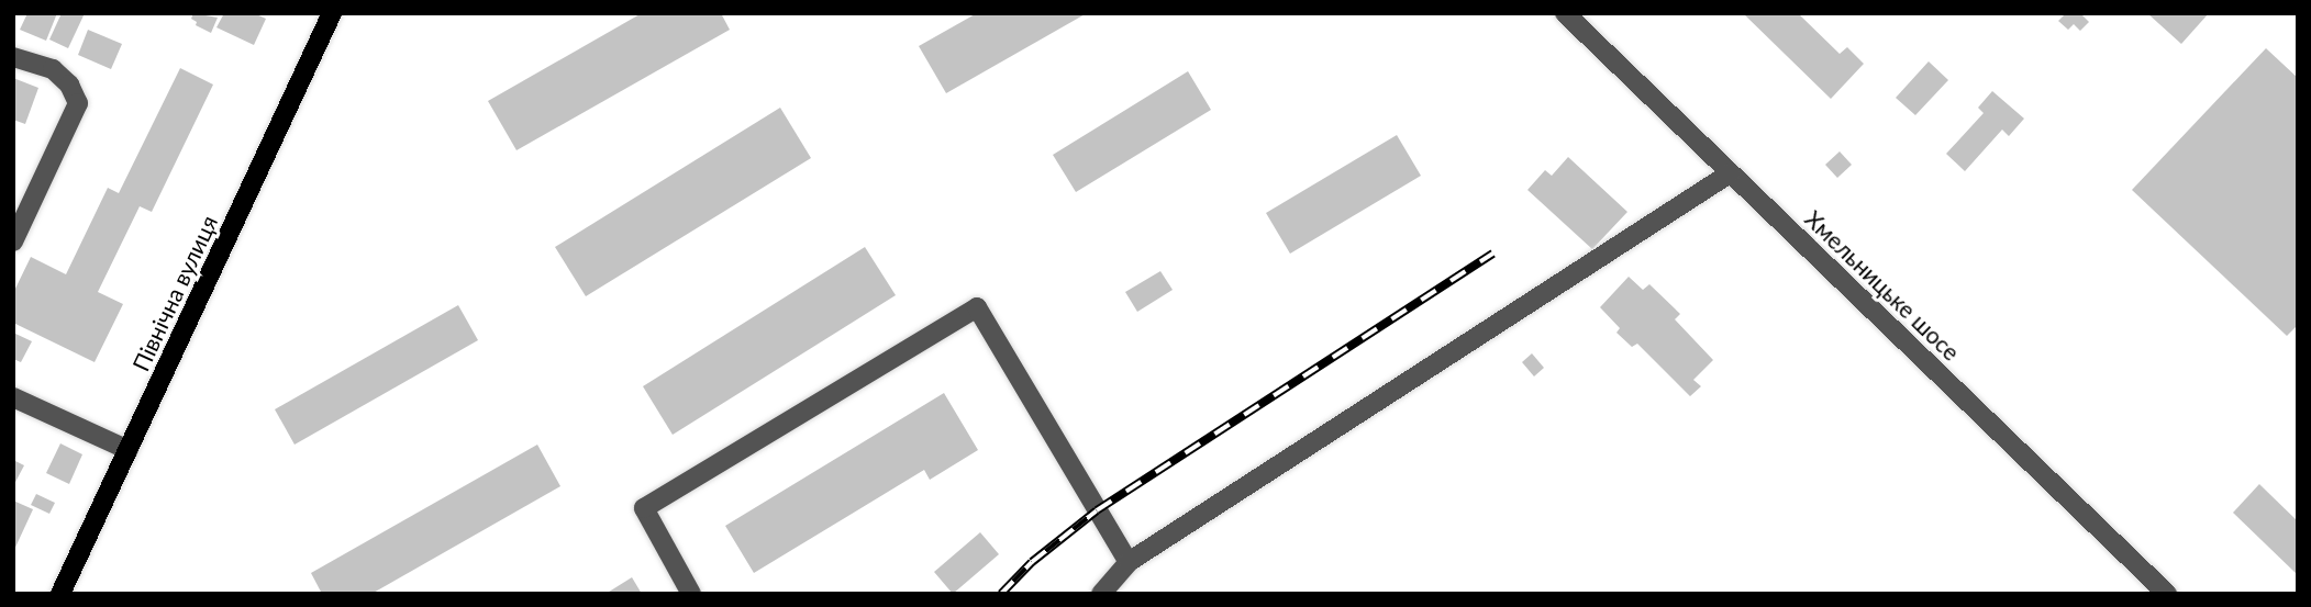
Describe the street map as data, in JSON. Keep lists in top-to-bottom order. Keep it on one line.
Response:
{"streets":{"main road":["Північна вулиця"],"street":["Хмельницьке шосе"]}}
